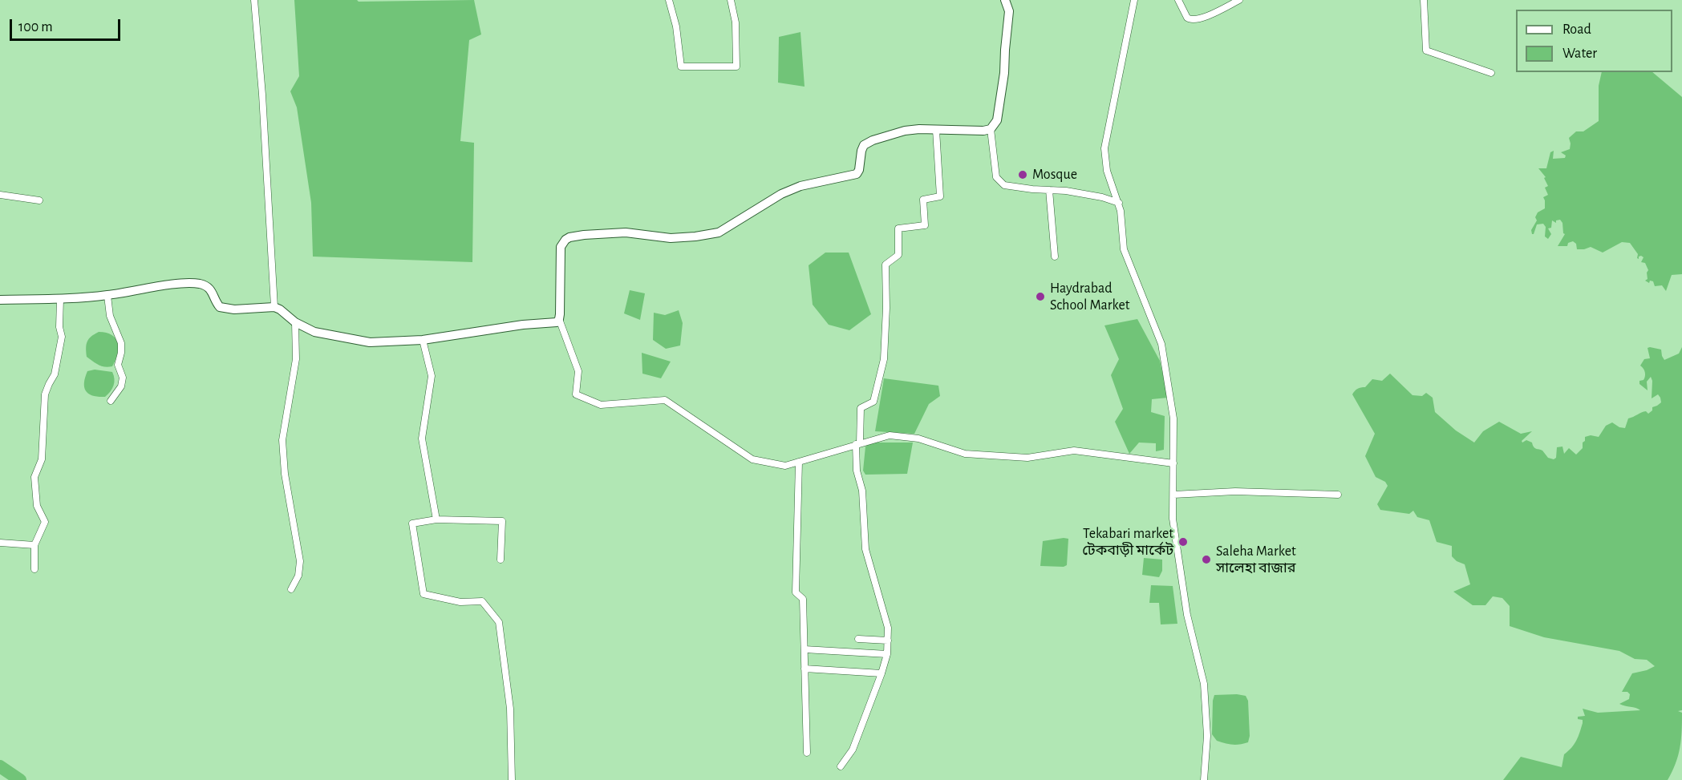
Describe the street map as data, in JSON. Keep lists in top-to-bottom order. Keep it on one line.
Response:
{"places":["Mosque","Haydrabad School Market","Tekabari market টেকবাড়ী মার্কেট","Saleha Market সালেহা বাজার"],"legend":["Road","Water"],"scale_bar":"100 m"}
